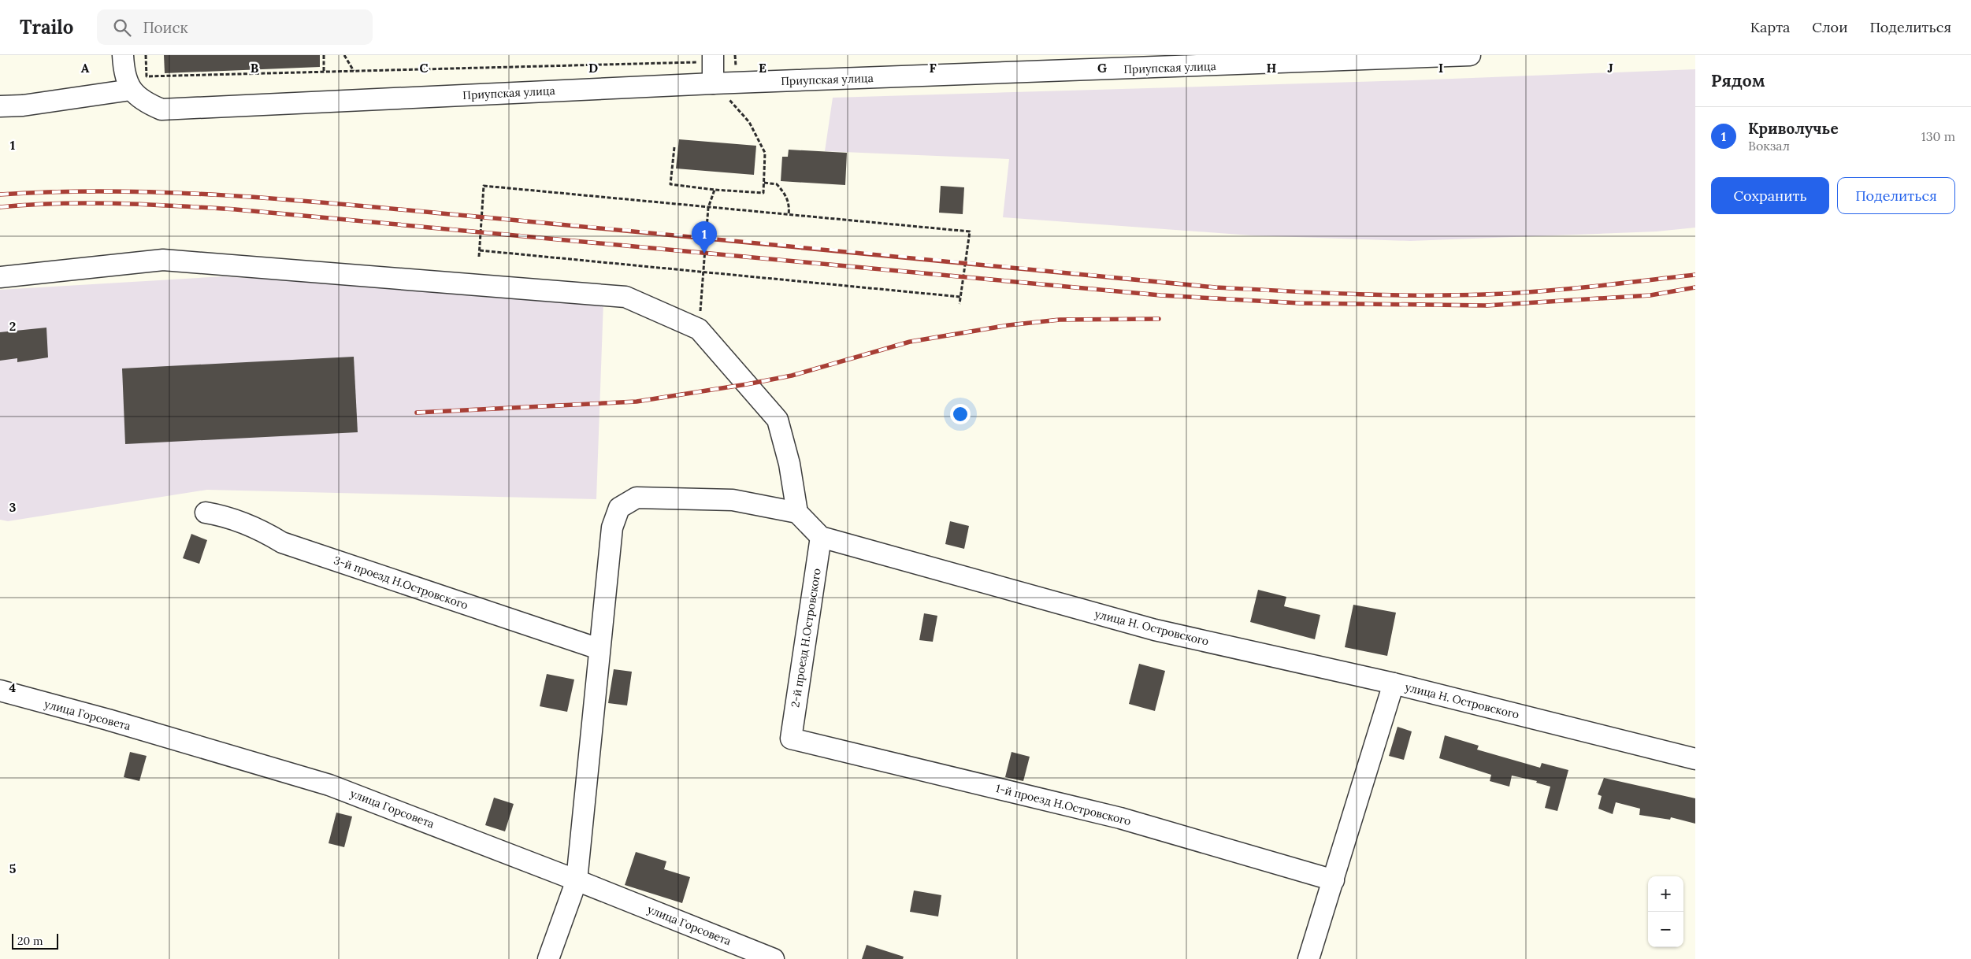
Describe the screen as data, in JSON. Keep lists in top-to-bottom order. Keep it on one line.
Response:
{"streets":{"street":["Приупская улица","3-й проезд Н.Островского","улица Н. Островского","2-й проезд Н.Островского","улица Горсовета","1-й проезд Н.Островского"]},"crossings":[["улица Н. Островского","2-й проезд Н.Островского"],["2-й проезд Н.Островского","1-й проезд Н.Островского"]],"scale_bar":"20 m","page":{"header":"Trailo","search":"Поиск","nav":["Карта","Слои","Поделиться"],"heading":"Рядом","list":[{"mark":"1","name":"Криволучье","note":"Вокзал","value":"130 m"}],"buttons":["Сохранить","Поделиться"],"pins":"1","map_buttons":["+","−"],"scale":"20 m"},"grid":{"columns":["A","B","C","D","E","F","G","H","I","J"],"rows":["1","2","3","4","5"]}}
